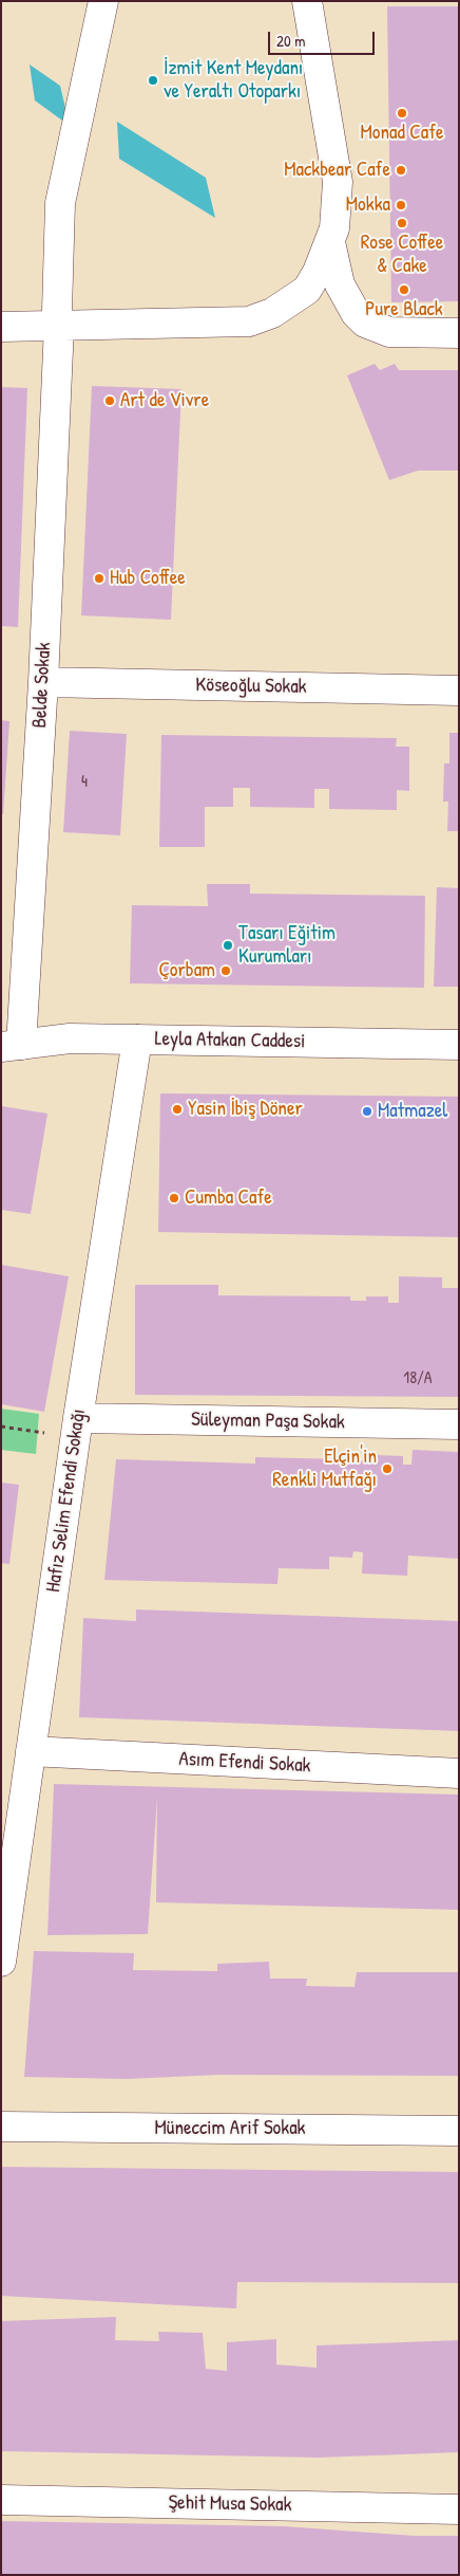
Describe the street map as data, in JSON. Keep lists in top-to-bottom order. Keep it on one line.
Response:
{"streets":{"street":["Belde Sokak","Köseoğlu Sokak","Leyla Atakan Caddesi","Süleyman Paşa Sokak","Hafız Selim Efendi Sokağı","Asım Efendi Sokak","Müneccim Arif Sokak","Şehit Musa Sokak"]},"crossings":[["Belde Sokak","Köseoğlu Sokak"],["Belde Sokak","Leyla Atakan Caddesi"],["Leyla Atakan Caddesi","Hafız Selim Efendi Sokağı"],["Süleyman Paşa Sokak","Hafız Selim Efendi Sokağı"],["Hafız Selim Efendi Sokağı","Asım Efendi Sokak"]],"places":["İzmit Kent Meydanı ve Yeraltı Otoparkı","Monad Cafe","Mackbear Cafe","Mokka","Rose Coffee & Cake","Pure Black","Art de Vivre","Hub Coffee","Tasarı Eğitim Kurumları","Çorbam","Yasin İbiş Döner","Matmazel","Cumba Cafe","Elçin'in Renkli Mutfağı"],"house_numbers":["4","18/A"],"scale_bar":"20 m"}
